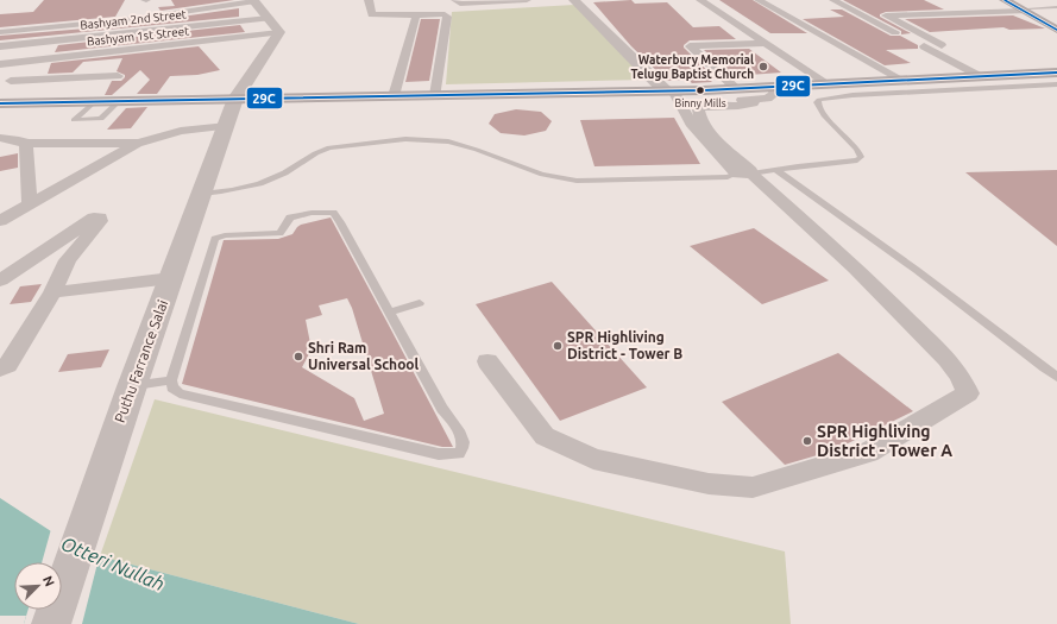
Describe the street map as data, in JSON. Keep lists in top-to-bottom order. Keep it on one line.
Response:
{"streets":{"street":["Bashyam 2nd Street","Bashyam 1st Street","Puthu Farrance Salai"]},"crossings":[["Bashyam 1st Street","Puthu Farrance Salai"]],"water":["Otteri Nullah"],"places":["Waterbury Memorial Telugu Baptist Church","Binny Mills","SPR Highliving District - Tower B","Shri Ram Universal School","SPR Highliving District - Tower A"],"lines":["transit line 29C"],"north":"top right"}
